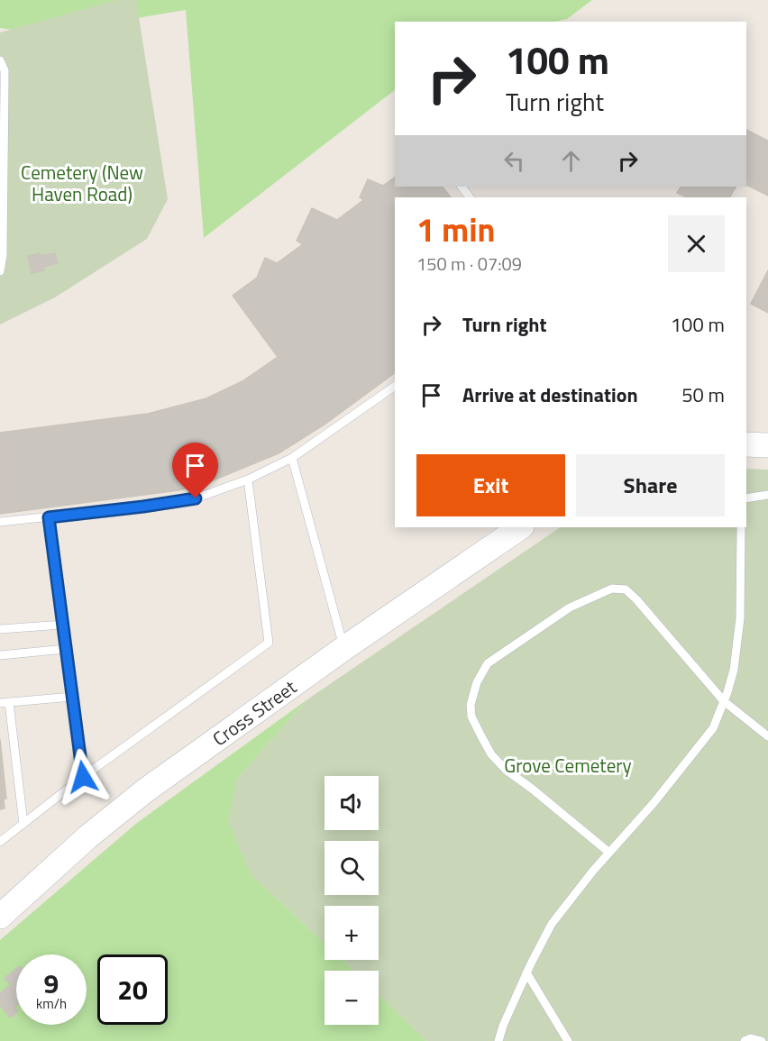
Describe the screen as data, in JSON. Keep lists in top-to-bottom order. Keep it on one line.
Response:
{"streets":{"street":["Cross Street"]},"parks":["Cemetery (New Haven Road)","Grove Cemetery"],"page":{"turn":["100 m","Turn right"],"heading":["1 min","150 m · 07:09"],"list":[{"name":"Turn right","value":"100 m"},{"name":"Arrive at destination","value":"50 m"}],"buttons":["Exit","Share"],"map_buttons":["+","−"],"speed":"9 km/h","limit":"20"}}
